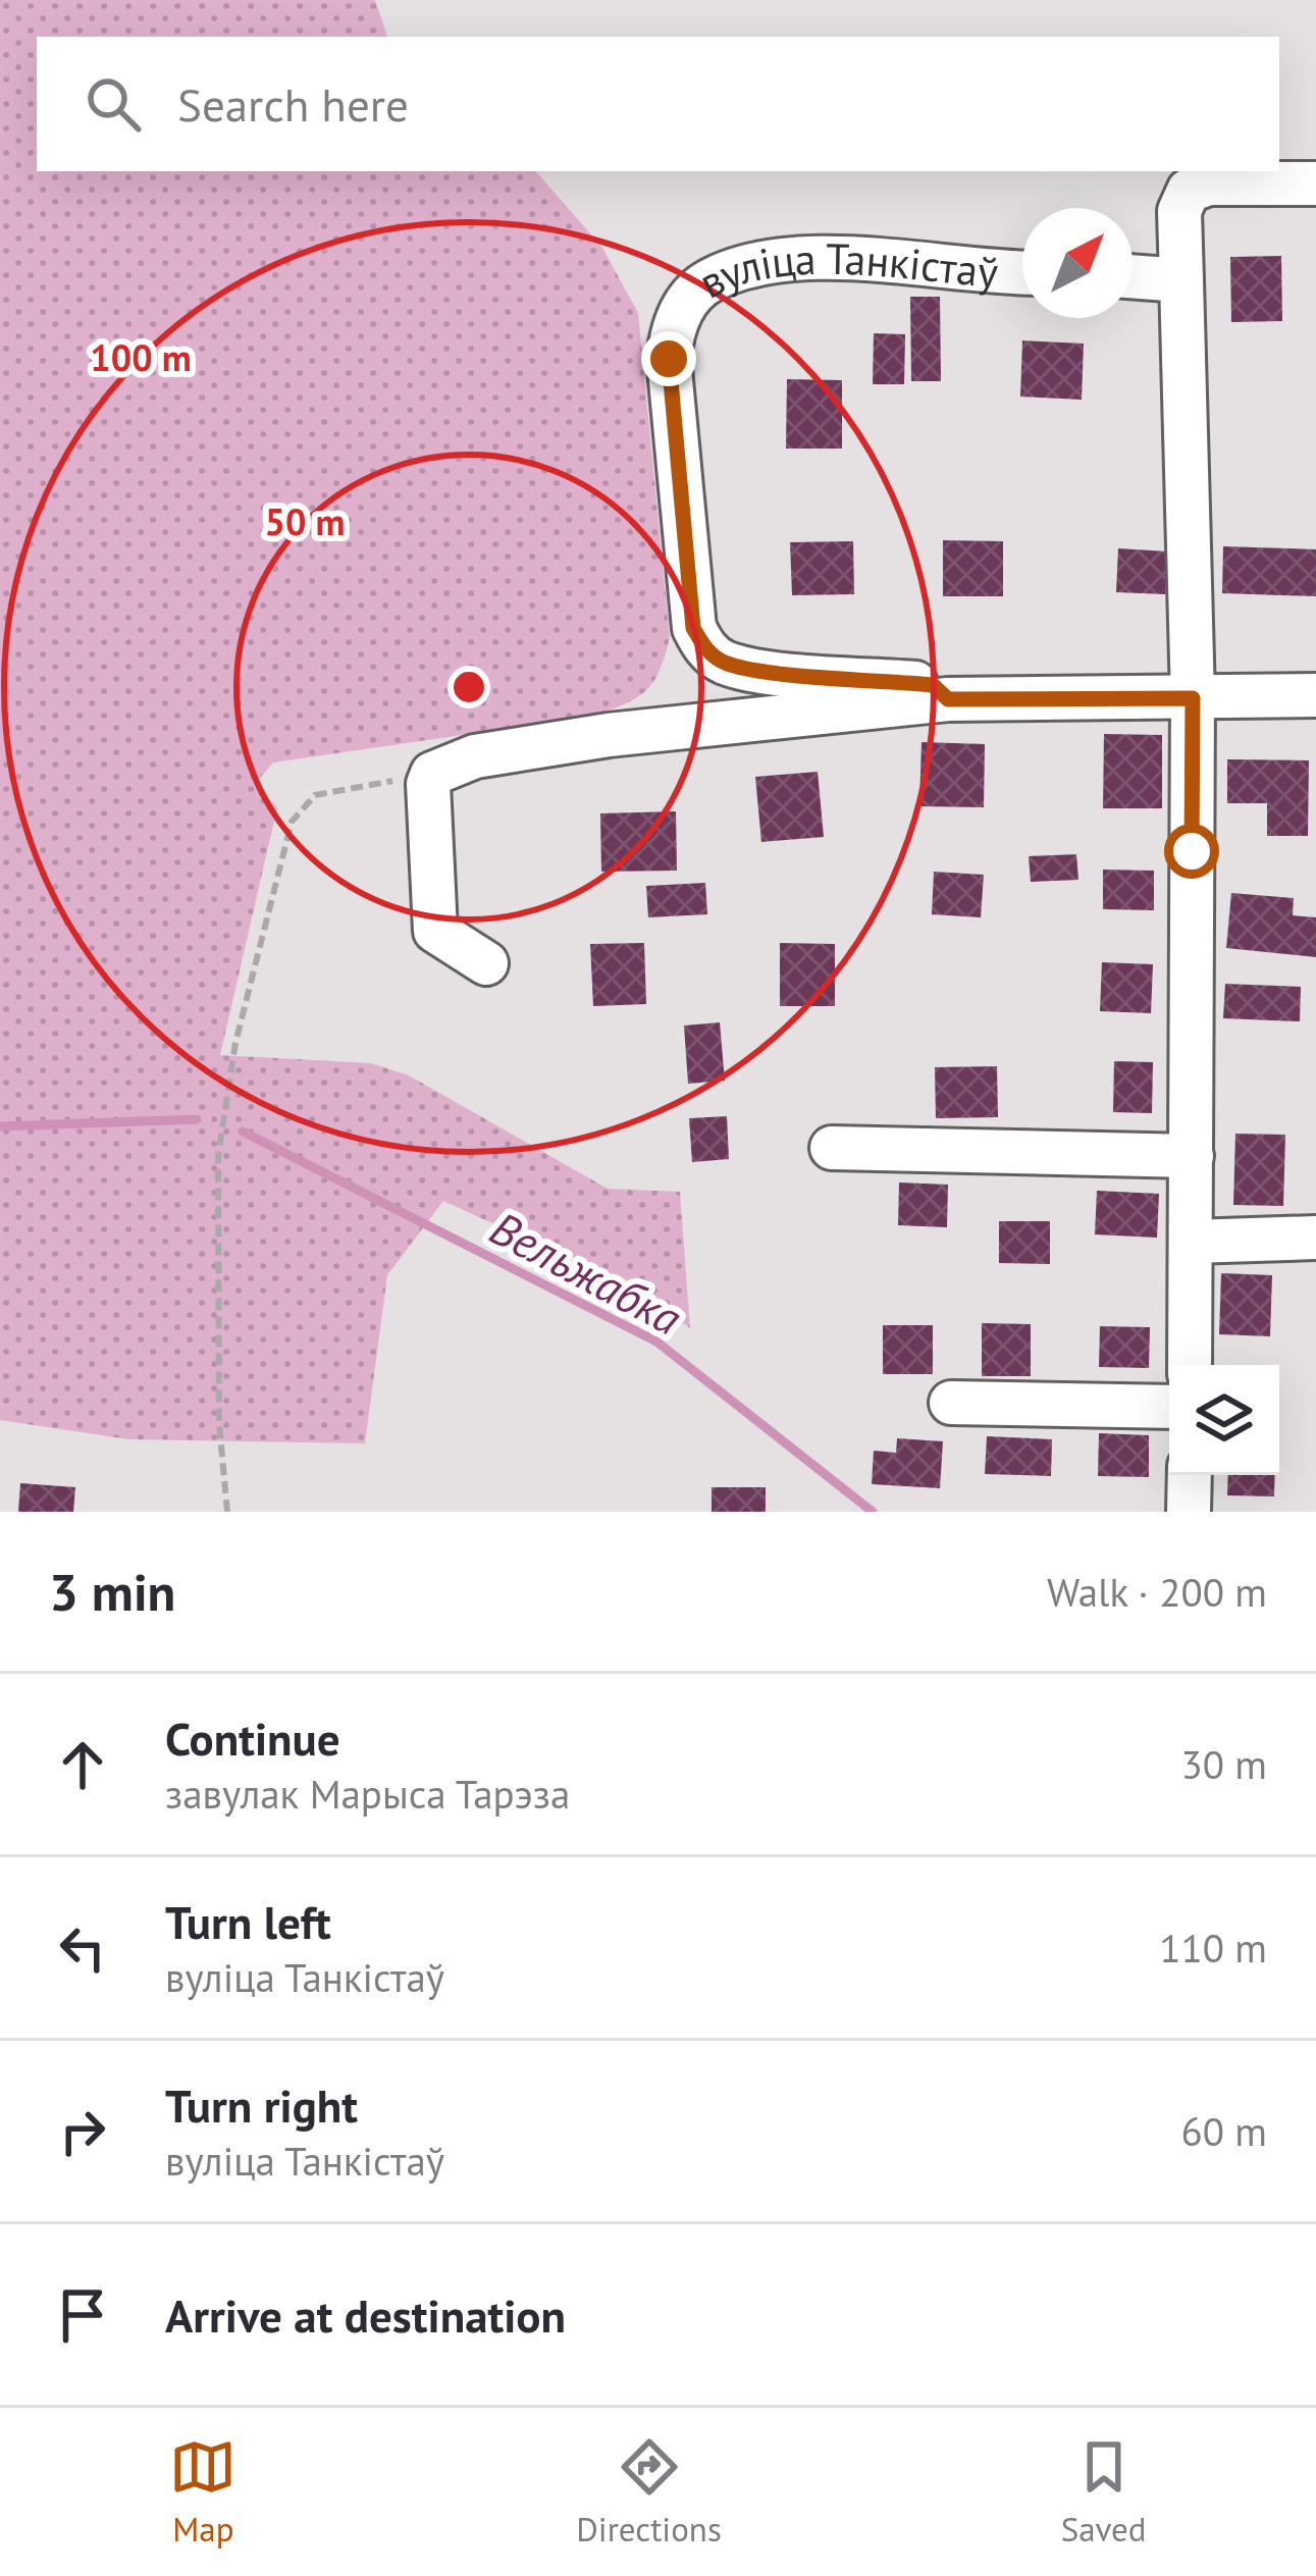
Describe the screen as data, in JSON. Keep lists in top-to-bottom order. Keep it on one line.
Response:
{"streets":{"street":["вуліца Танкістаў"]},"water":["Вельжабка"],"north":"top right","page":{"search":"Search here","heading":["3 min","Walk · 200 m"],"list":[["Continue","завулак Марыса Тарэза","30 m"],["Turn left","вуліца Танкістаў","110 m"],["Turn right","вуліца Танкістаў","60 m"],"Arrive at destination"],"nav":["Map","Directions","Saved"]},"rings":["100 m","50 m"]}
